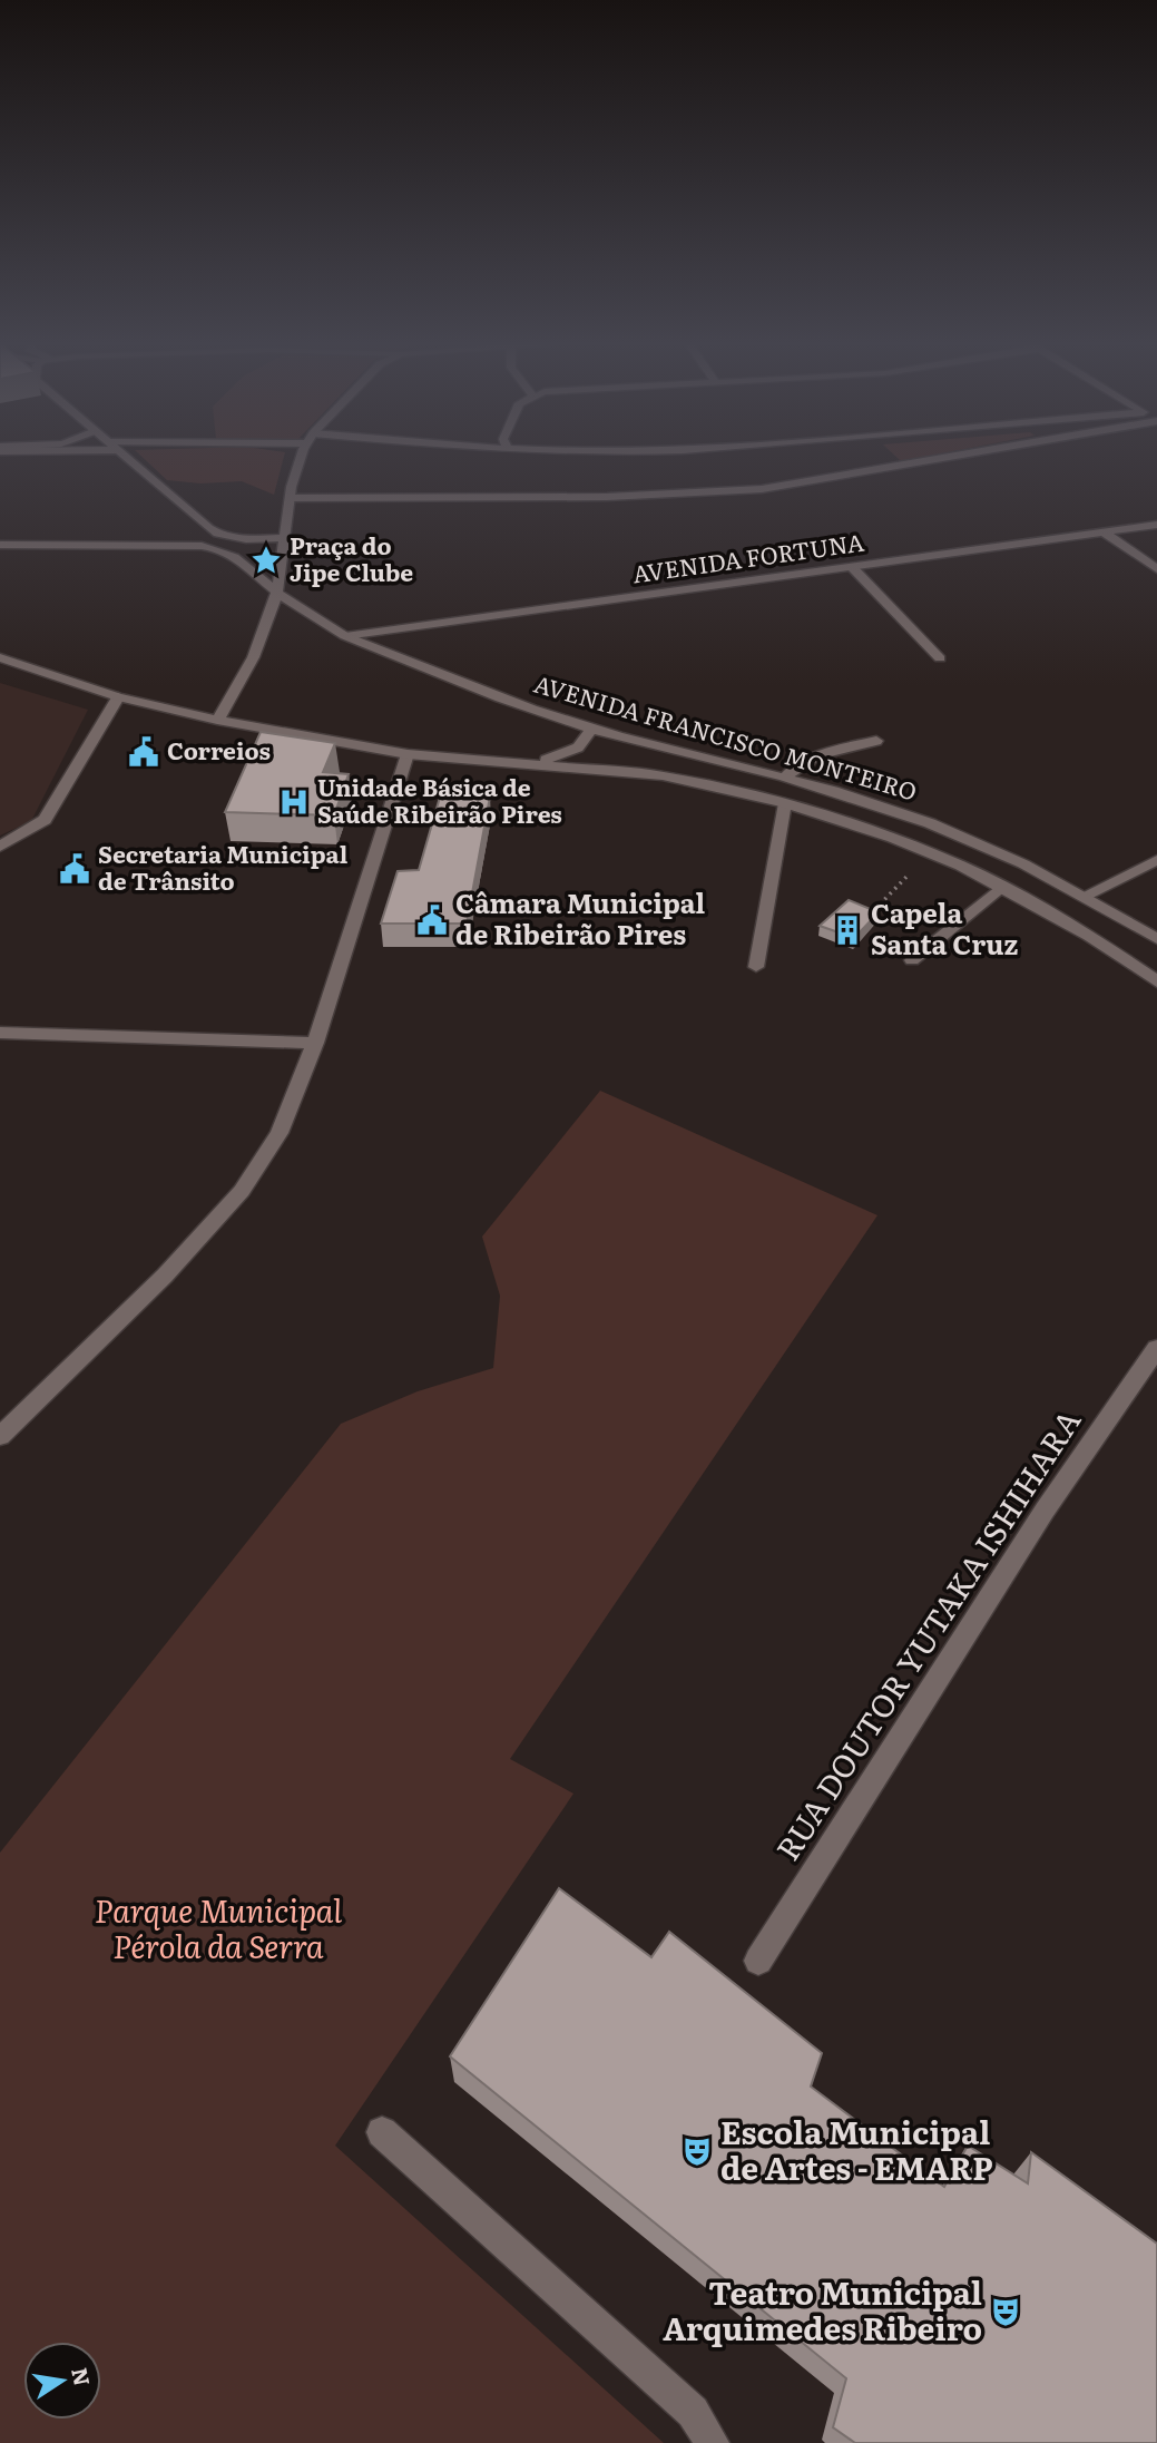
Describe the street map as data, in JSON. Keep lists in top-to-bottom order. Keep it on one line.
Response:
{"streets":{"street":["AVENIDA FORTUNA","AVENIDA FRANCISCO MONTEIRO","RUA DOUTOR YUTAKA ISHIHARA"]},"crossings":[["AVENIDA FORTUNA","AVENIDA FRANCISCO MONTEIRO"]],"parks":["Parque Municipal Pérola da Serra"],"places":{"place":["Praça do Jipe Clube"],"public building":["Correios","Secretaria Municipal de Trânsito","Câmara Municipal de Ribeirão Pires"],"hospital":["Unidade Básica de Saúde Ribeirão Pires"],"building":["Capela Santa Cruz"],"theatre":["Escola Municipal de Artes - EMARP","Teatro Municipal Arquimedes Ribeiro"]},"north":"right"}
